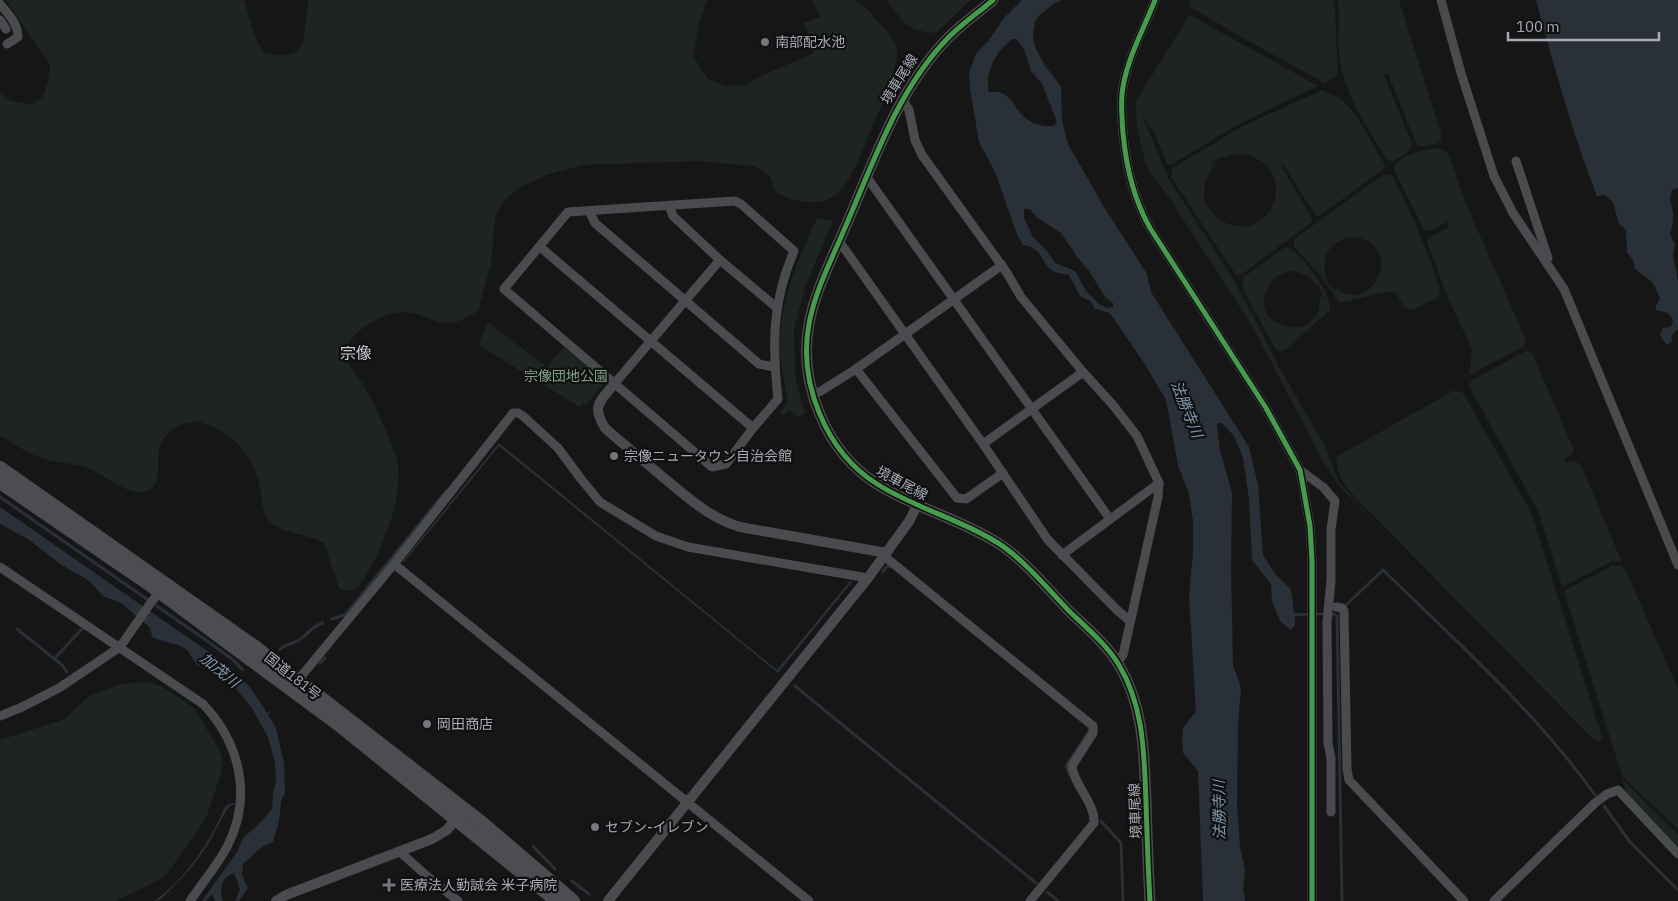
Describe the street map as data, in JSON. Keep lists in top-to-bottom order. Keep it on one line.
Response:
{"streets":{"highway":["国道181号"],"main road":["境車尾線"]},"districts":["宗像"],"water":["法勝寺川","加茂川"],"parks":["宗像団地公園"],"places":{"other":["南部配水池","宗像ニュータウン自治会館","岡田商店","セブン-イレブン"],"health":["医療法人勤誠会 米子病院"]},"scale_bar":"100 m"}
